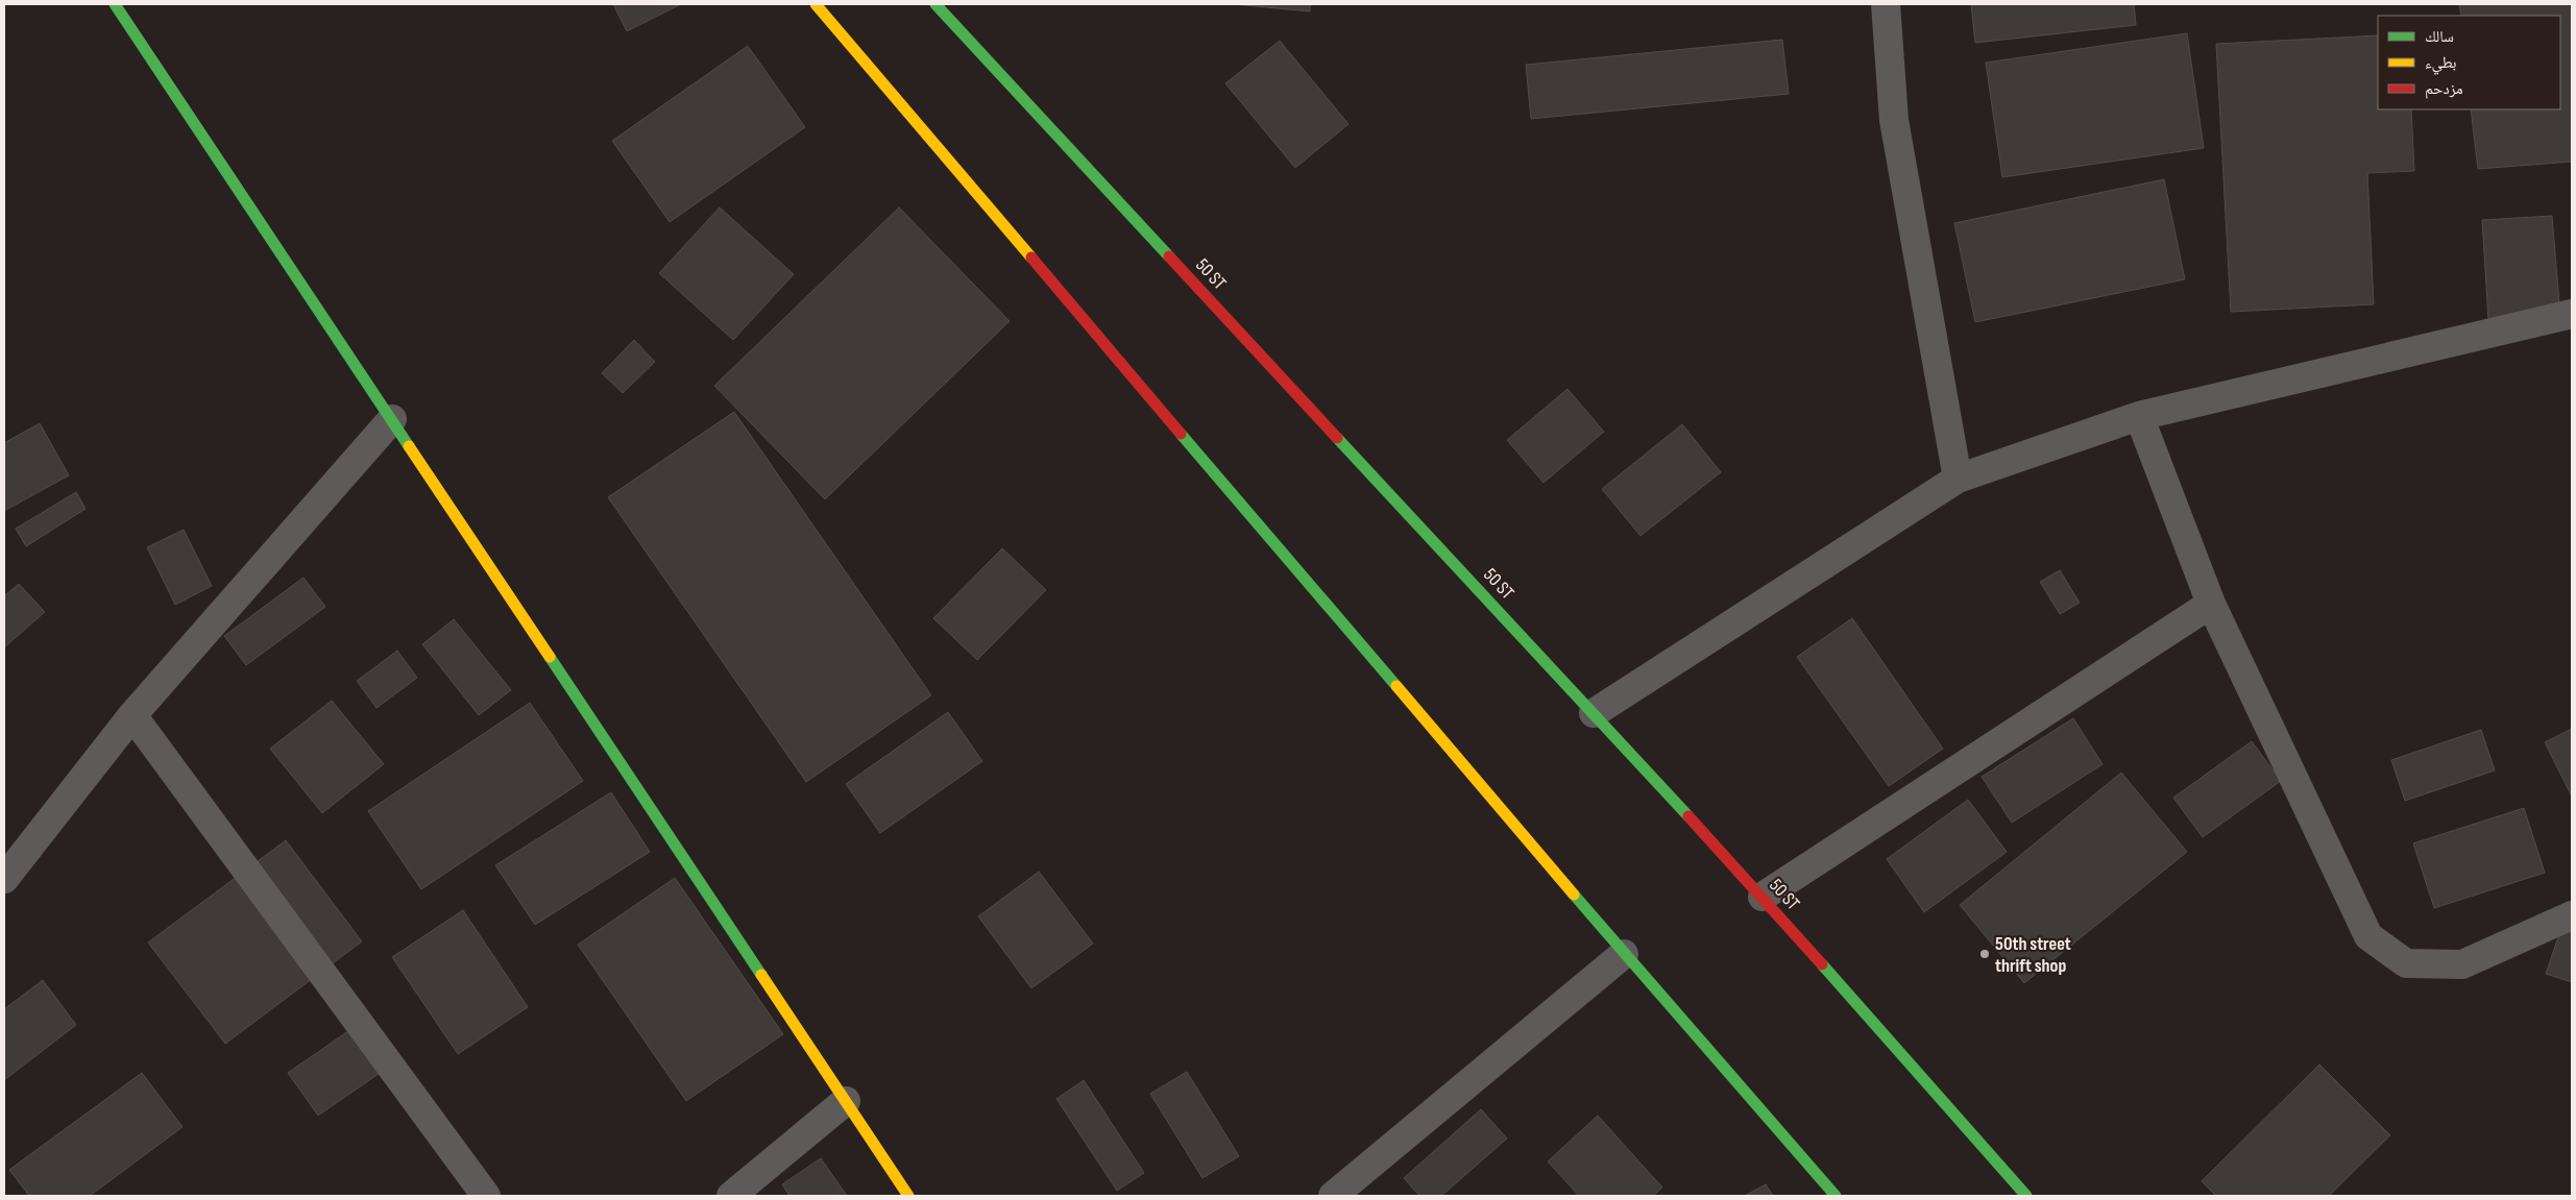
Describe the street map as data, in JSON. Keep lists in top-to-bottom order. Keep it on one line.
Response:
{"streets":{"main road":["50 ST"]},"places":["50th street thrift shop"],"legend":["سالك","بطيء","مزدحم"]}
